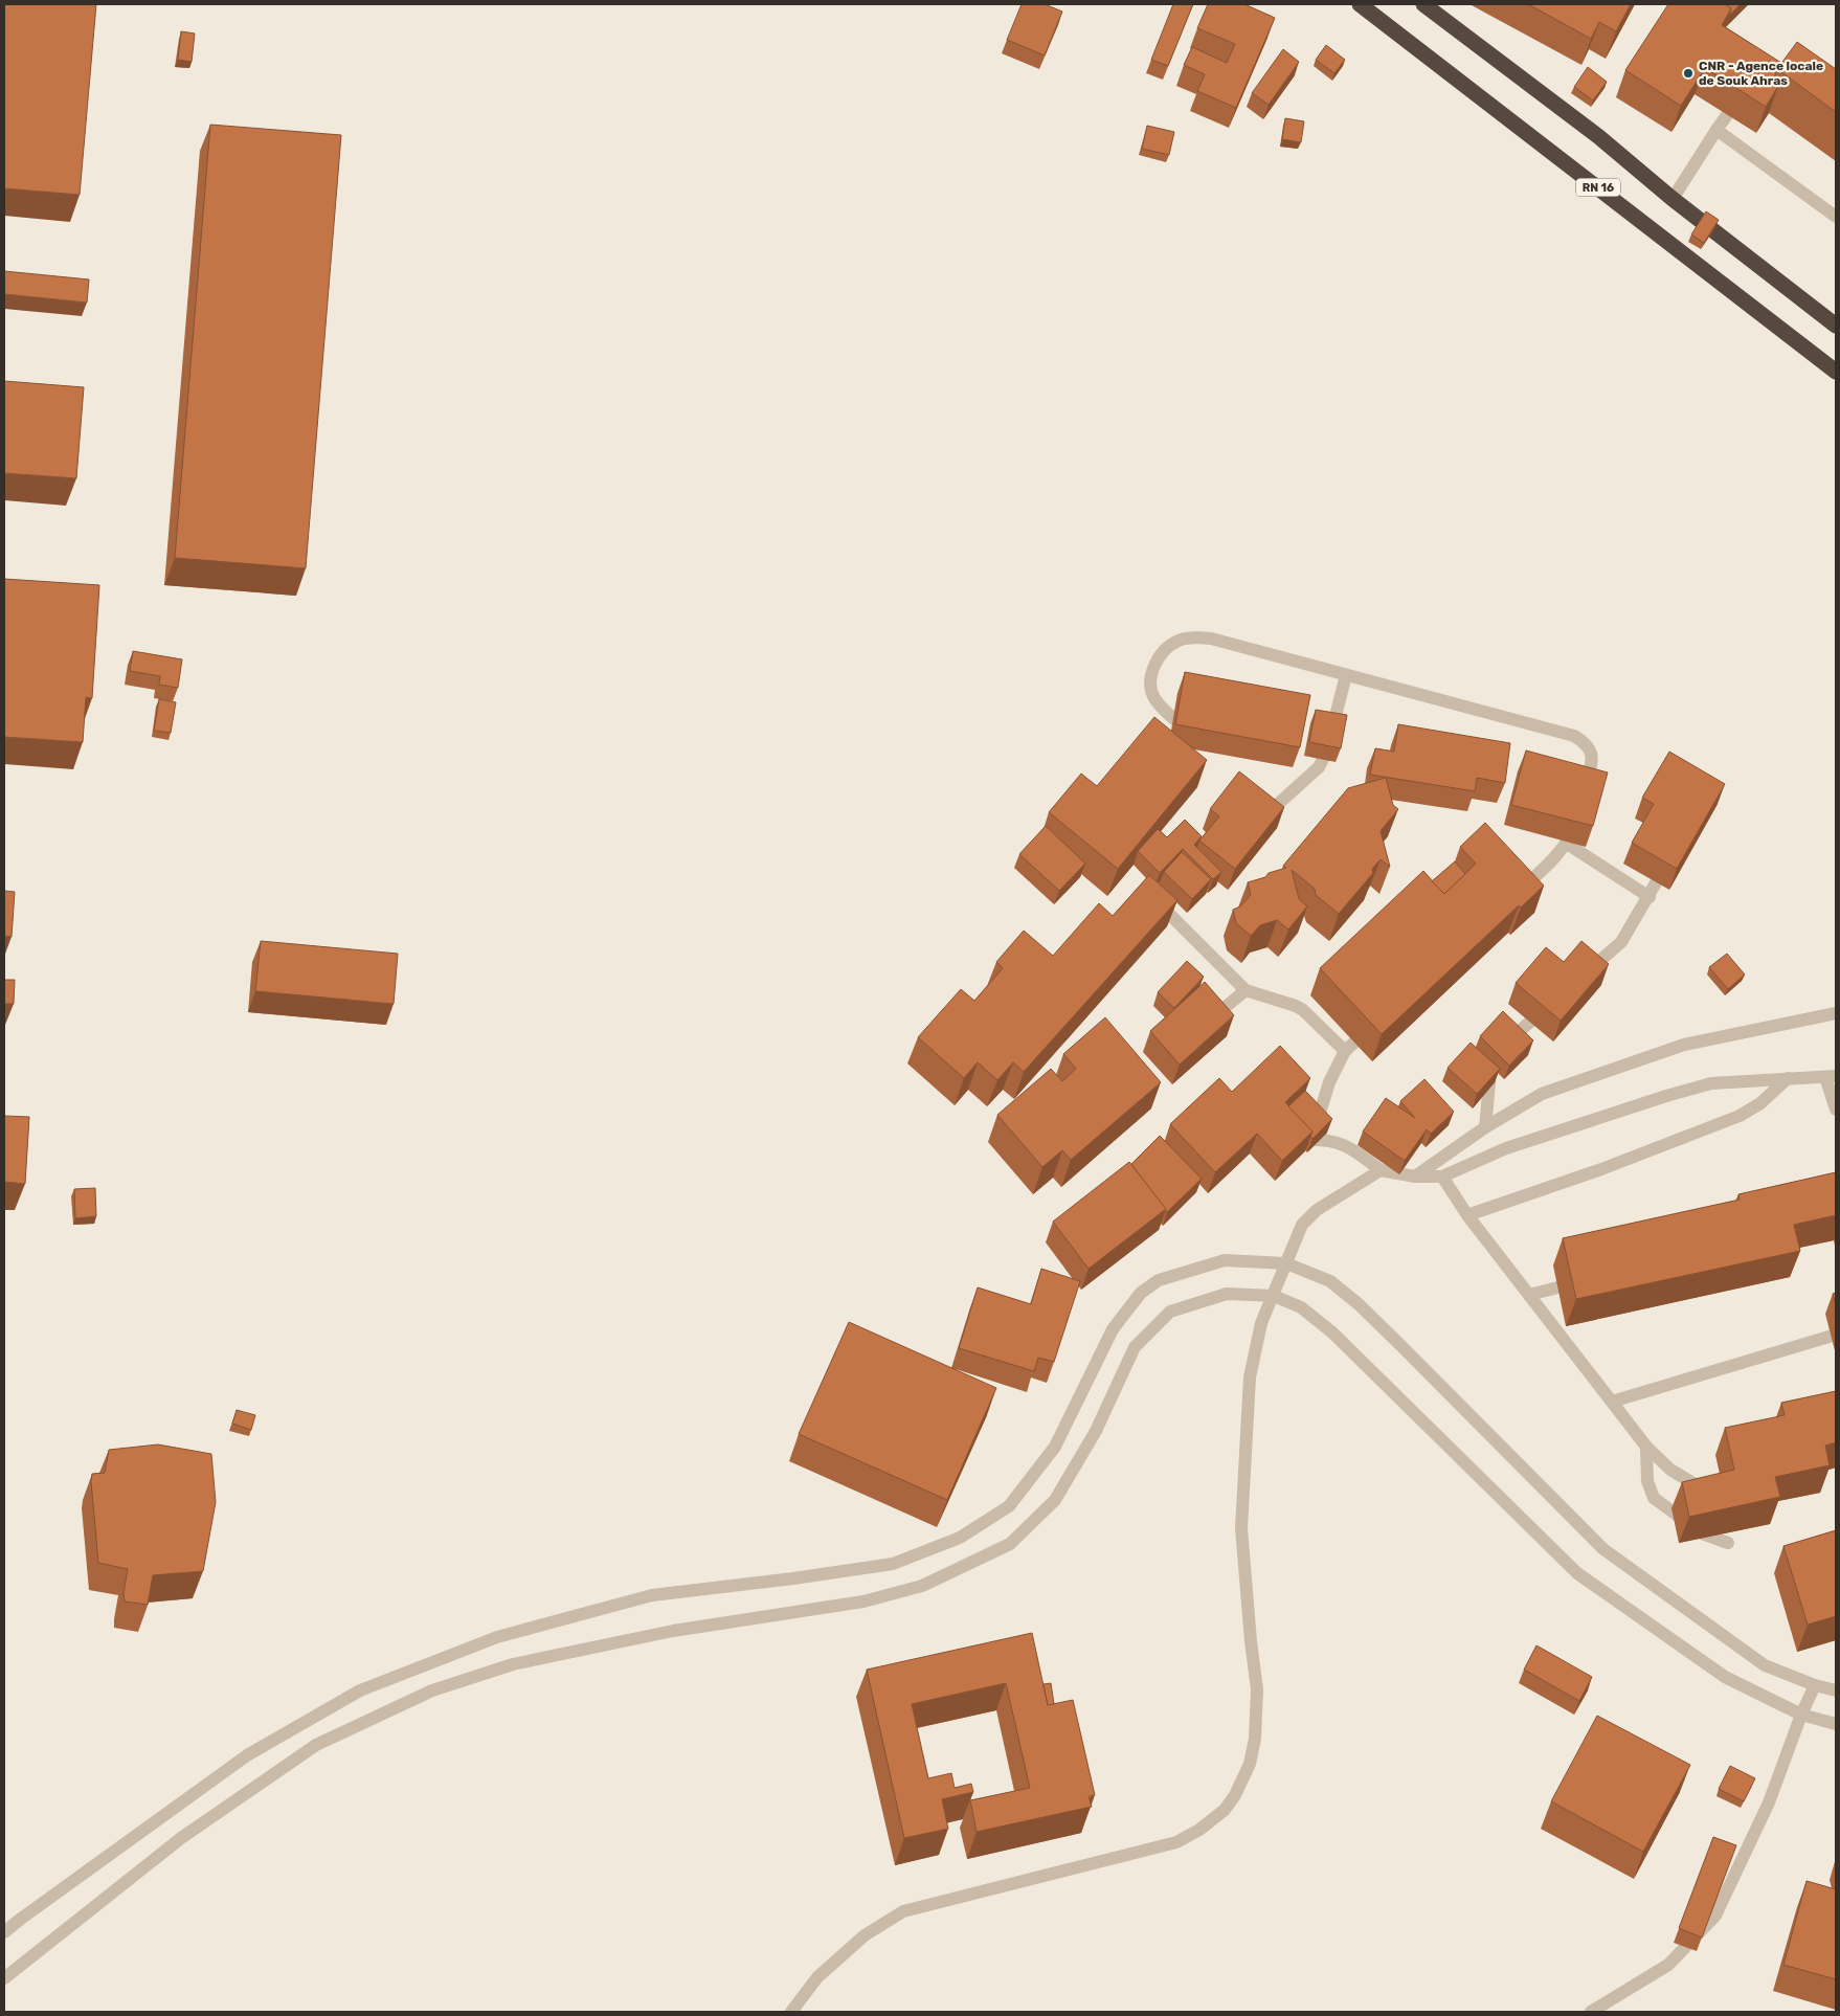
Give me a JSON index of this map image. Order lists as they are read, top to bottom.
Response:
{
  "streets": {
    "highway": ["RN 16"]
  },
  "places": ["CNR - Agence locale de Souk Ahras"]
}
